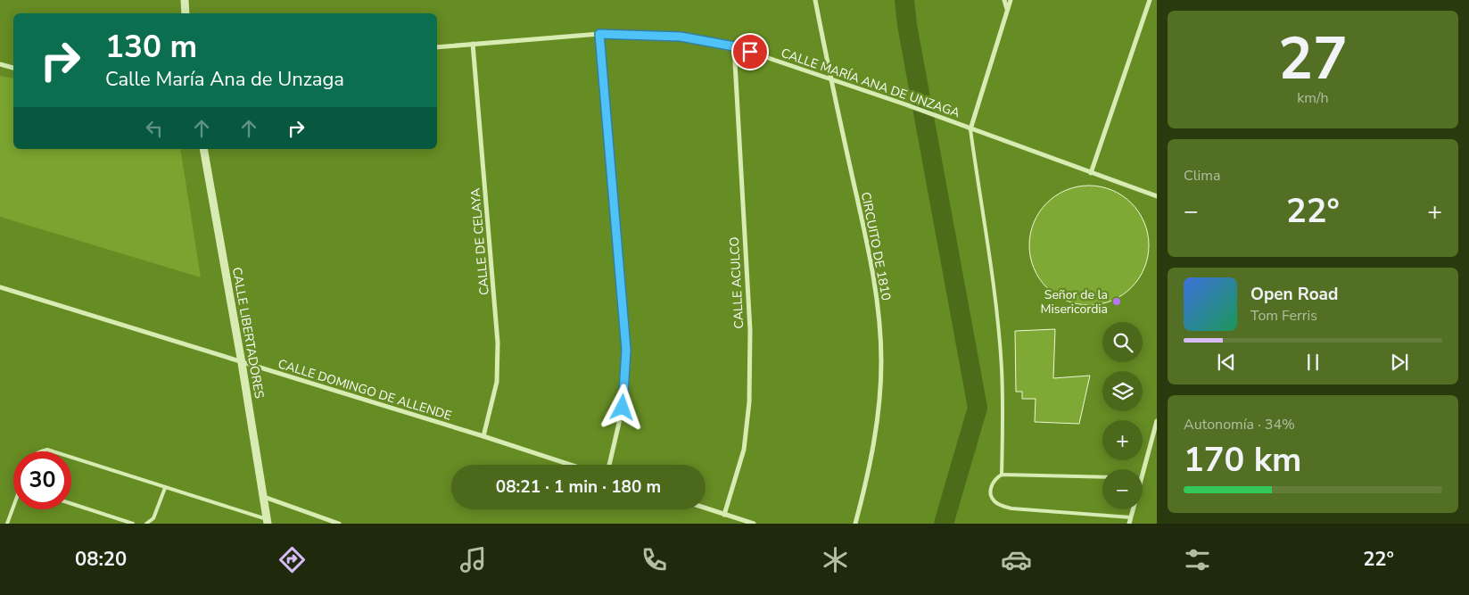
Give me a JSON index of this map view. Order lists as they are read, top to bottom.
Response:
{
  "streets": {
    "street": [
      "CALLE MARÍA ANA DE UNZAGA",
      "CALLE DE CELAYA",
      "CIRCUITO DE 1810",
      "CALLE ACULCO",
      "CALLE LIBERTADORES",
      "CALLE DOMINGO DE ALLENDE"
    ]
  },
  "crossings": [
    ["CALLE MARÍA ANA DE UNZAGA", "CALLE DE CELAYA"],
    ["CALLE MARÍA ANA DE UNZAGA", "CIRCUITO DE 1810"],
    ["CALLE MARÍA ANA DE UNZAGA", "CALLE ACULCO"],
    ["CALLE DE CELAYA", "CALLE DOMINGO DE ALLENDE"],
    ["CALLE LIBERTADORES", "CALLE DOMINGO DE ALLENDE"]
  ],
  "places": ["Señor de la Misericordia"],
  "page": {
    "tile": [
      ["27", "km/h"],
      "Clima",
      ["Autonomía · 34%", "170 km"]
    ],
    "turn": ["130 m", "Calle María Ana de Unzaga"],
    "heat": ["−", "22°", "+"],
    "song": ["Open Road", "Tom Ferris"],
    "map_buttons": ["+", "−"],
    "limit": "30",
    "trip": "08:21 · 1 min · 180 m",
    "tabs": ["08:20", "22°"]
  }
}
